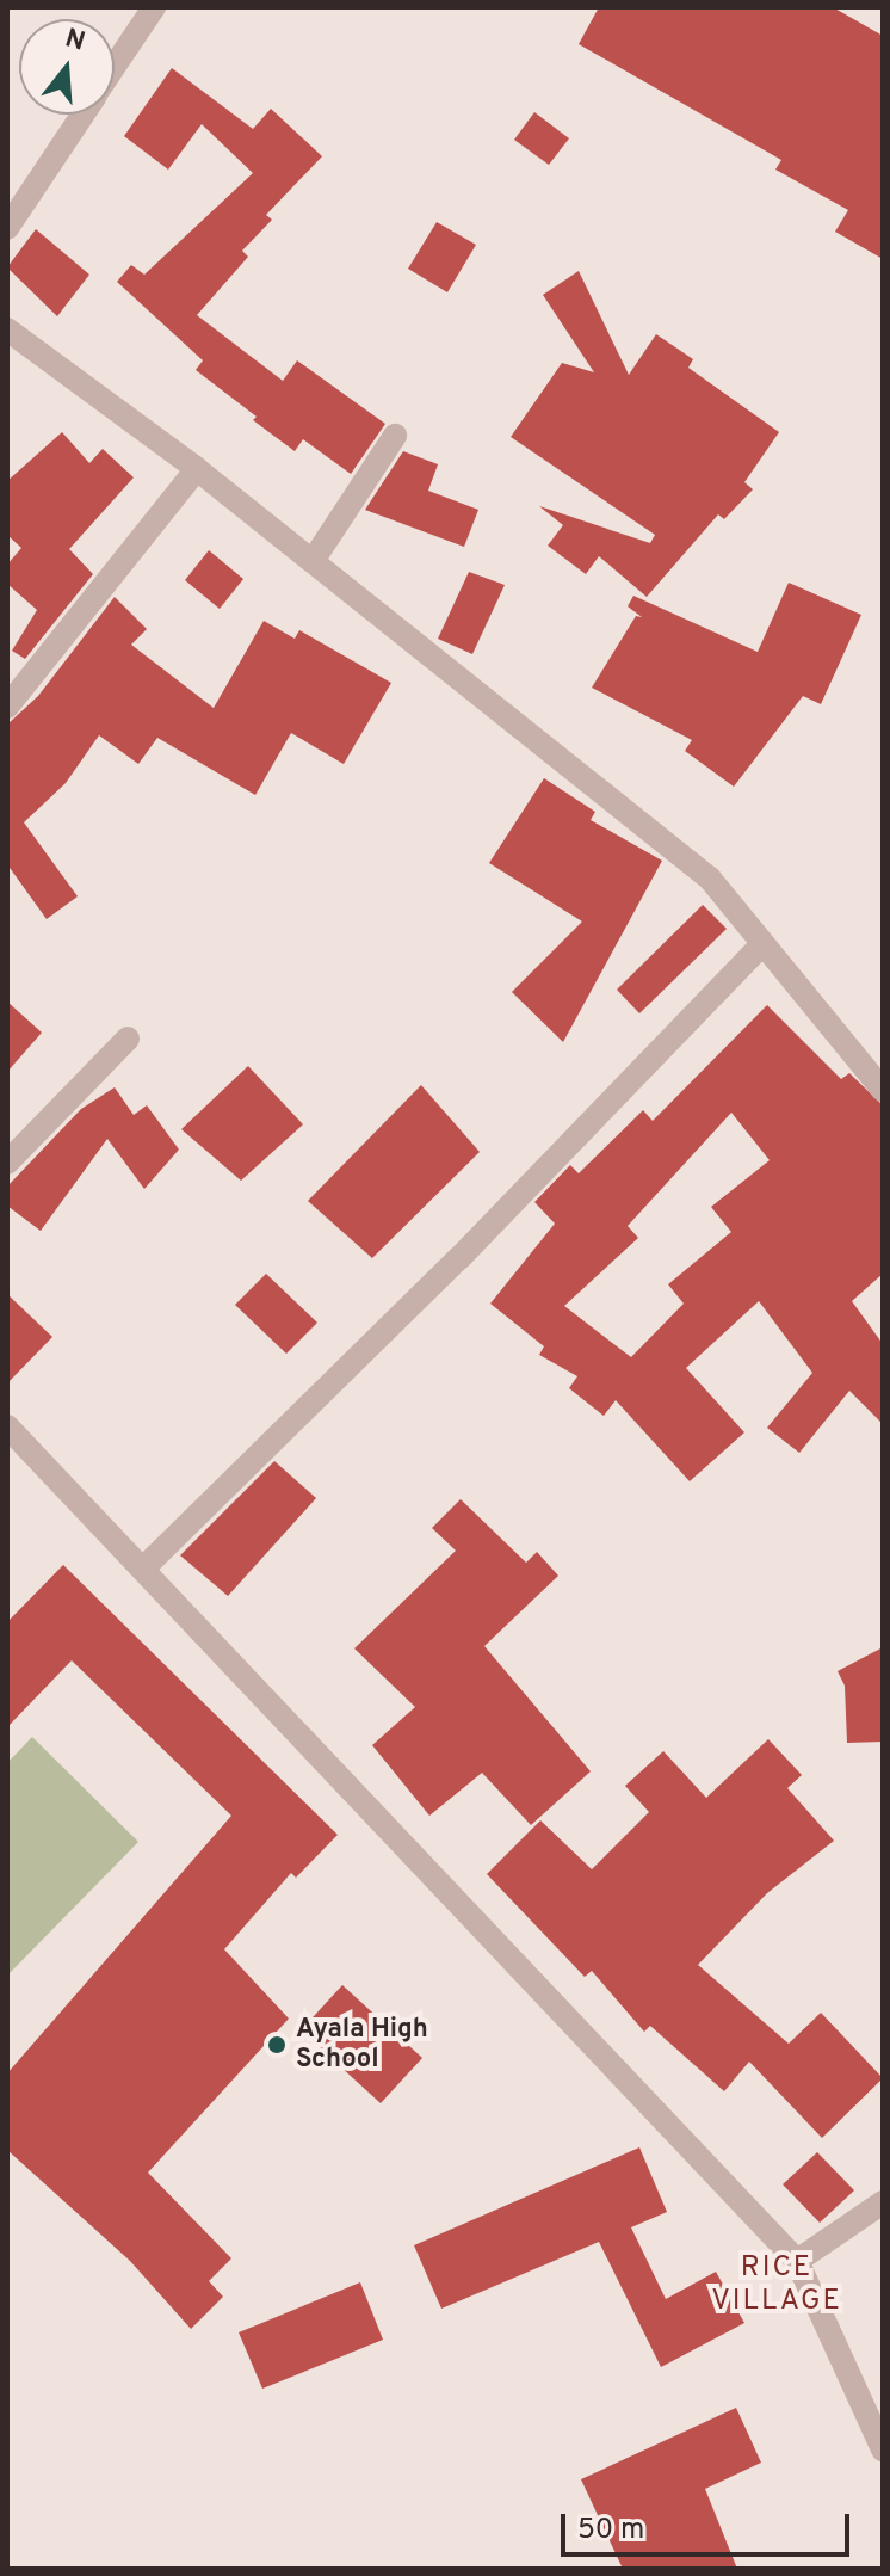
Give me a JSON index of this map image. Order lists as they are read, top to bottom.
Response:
{
  "districts": ["RICE VILLAGE"],
  "places": ["Ayala High School"],
  "scale_bar": "50 m",
  "north": "top"
}
